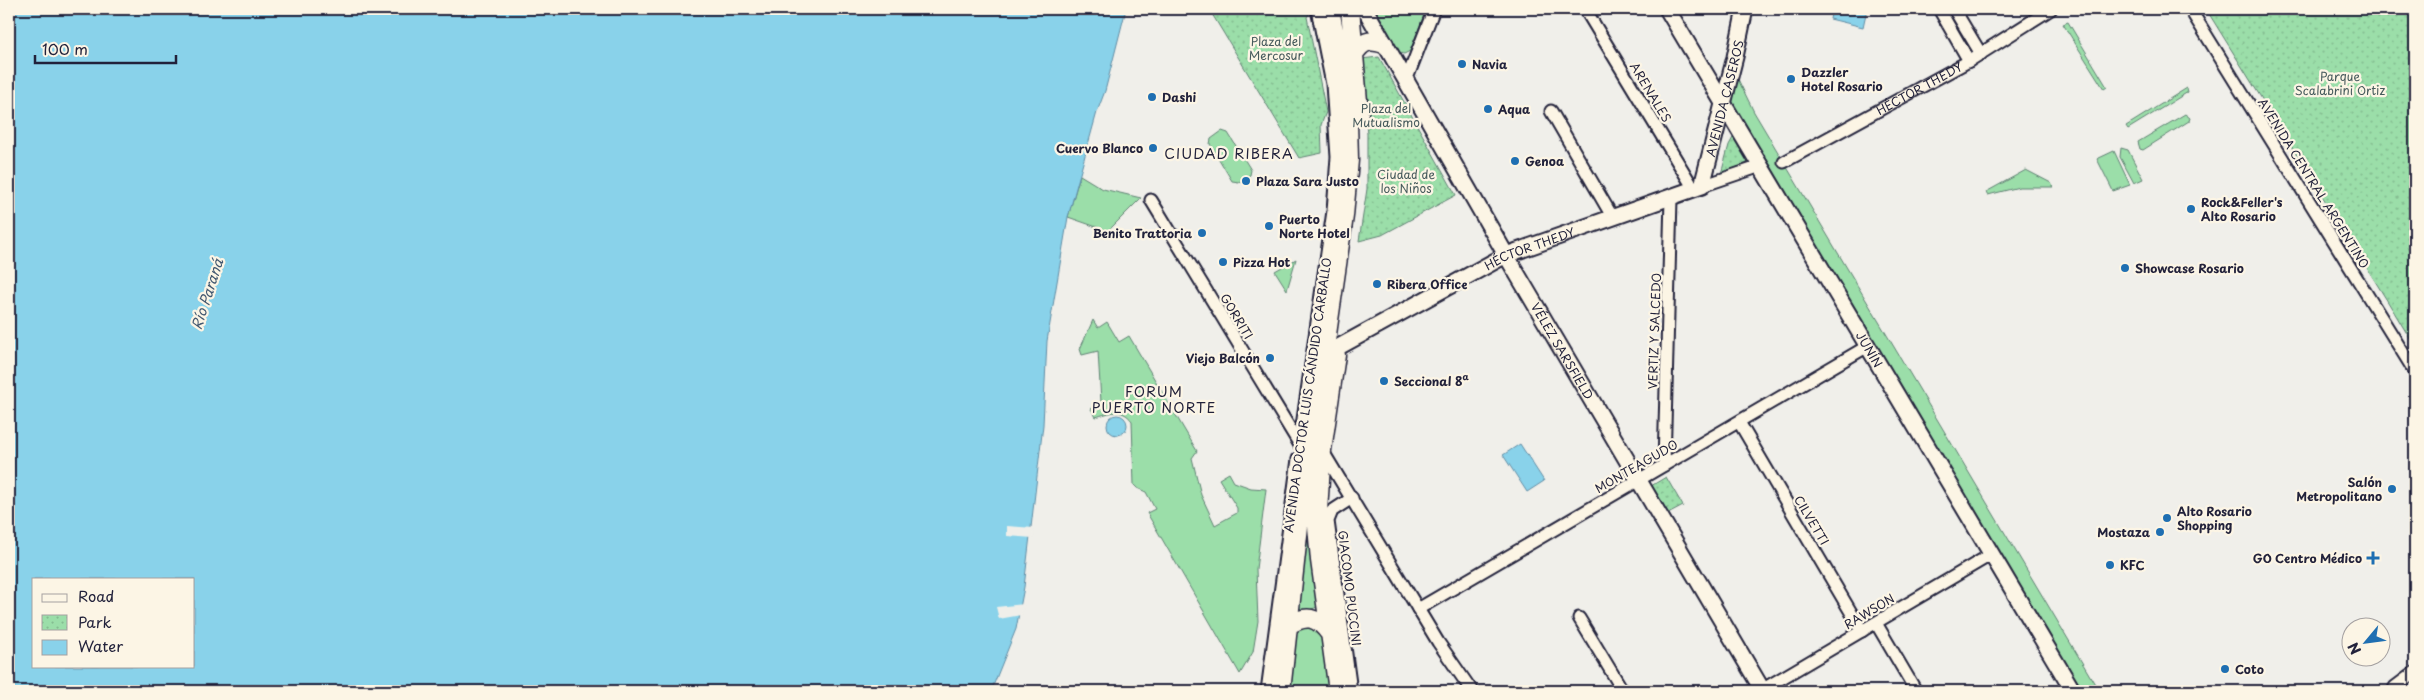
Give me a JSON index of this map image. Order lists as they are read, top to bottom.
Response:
{
  "streets": {
    "main road": [
      "HÉCTOR THEDY",
      "AVENIDA CASEROS",
      "JUNÍN",
      "VÉLEZ SARSFIELD",
      "AVENIDA DOCTOR LUIS CÁNDIDO CARBALLO"
    ],
    "street": [
      "ARENALES",
      "AVENIDA CENTRAL ARGENTINO",
      "GORRITI",
      "VERTIZ Y SALCEDO",
      "MONTEAGUDO",
      "CILVETTI",
      "GIACOMO PUCCINI",
      "RAWSON"
    ]
  },
  "crossings": [
    ["HÉCTOR THEDY", "ARENALES"],
    ["HÉCTOR THEDY", "AVENIDA CASEROS"],
    ["HÉCTOR THEDY", "VERTIZ Y SALCEDO"],
    ["HÉCTOR THEDY", "JUNÍN"],
    ["HÉCTOR THEDY", "VÉLEZ SARSFIELD"],
    ["HÉCTOR THEDY", "AVENIDA DOCTOR LUIS CÁNDIDO CARBALLO"],
    ["ARENALES", "AVENIDA CASEROS"],
    ["AVENIDA CASEROS", "JUNÍN"],
    ["GORRITI", "AVENIDA DOCTOR LUIS CÁNDIDO CARBALLO"],
    ["VERTIZ Y SALCEDO", "MONTEAGUDO"],
    ["JUNÍN", "MONTEAGUDO"],
    ["JUNÍN", "RAWSON"],
    ["VÉLEZ SARSFIELD", "MONTEAGUDO"],
    ["VÉLEZ SARSFIELD", "RAWSON"],
    ["MONTEAGUDO", "CILVETTI"],
    ["CILVETTI", "RAWSON"]
  ],
  "districts": ["CIUDAD RIBERA", "FORUM PUERTO NORTE"],
  "water": ["Río Paraná"],
  "parks": [
    "Plaza del Mercosur",
    "Parque Scalabrini Ortiz",
    "Plaza del Mutualismo",
    "Ciudad de los Niños"
  ],
  "places": {
    "other": [
      "Navia",
      "Dazzler Hotel Rosario",
      "Dashi",
      "Aqua",
      "Cuervo Blanco",
      "Genoa",
      "Plaza Sara Justo",
      "Rock&Feller's Alto Rosario",
      "Puerto Norte Hotel",
      "Benito Trattoria",
      "Pizza Hot",
      "Showcase Rosario",
      "Ribera Office",
      "Viejo Balcón",
      "Seccional 8ª",
      "Salón Metropolitano",
      "Alto Rosario Shopping",
      "Mostaza",
      "KFC",
      "Coto"
    ],
    "health": ["GO Centro Médico"]
  },
  "legend": ["Road", "Park", "Water"],
  "scale_bar": "100 m",
  "north": "bottom left"
}
